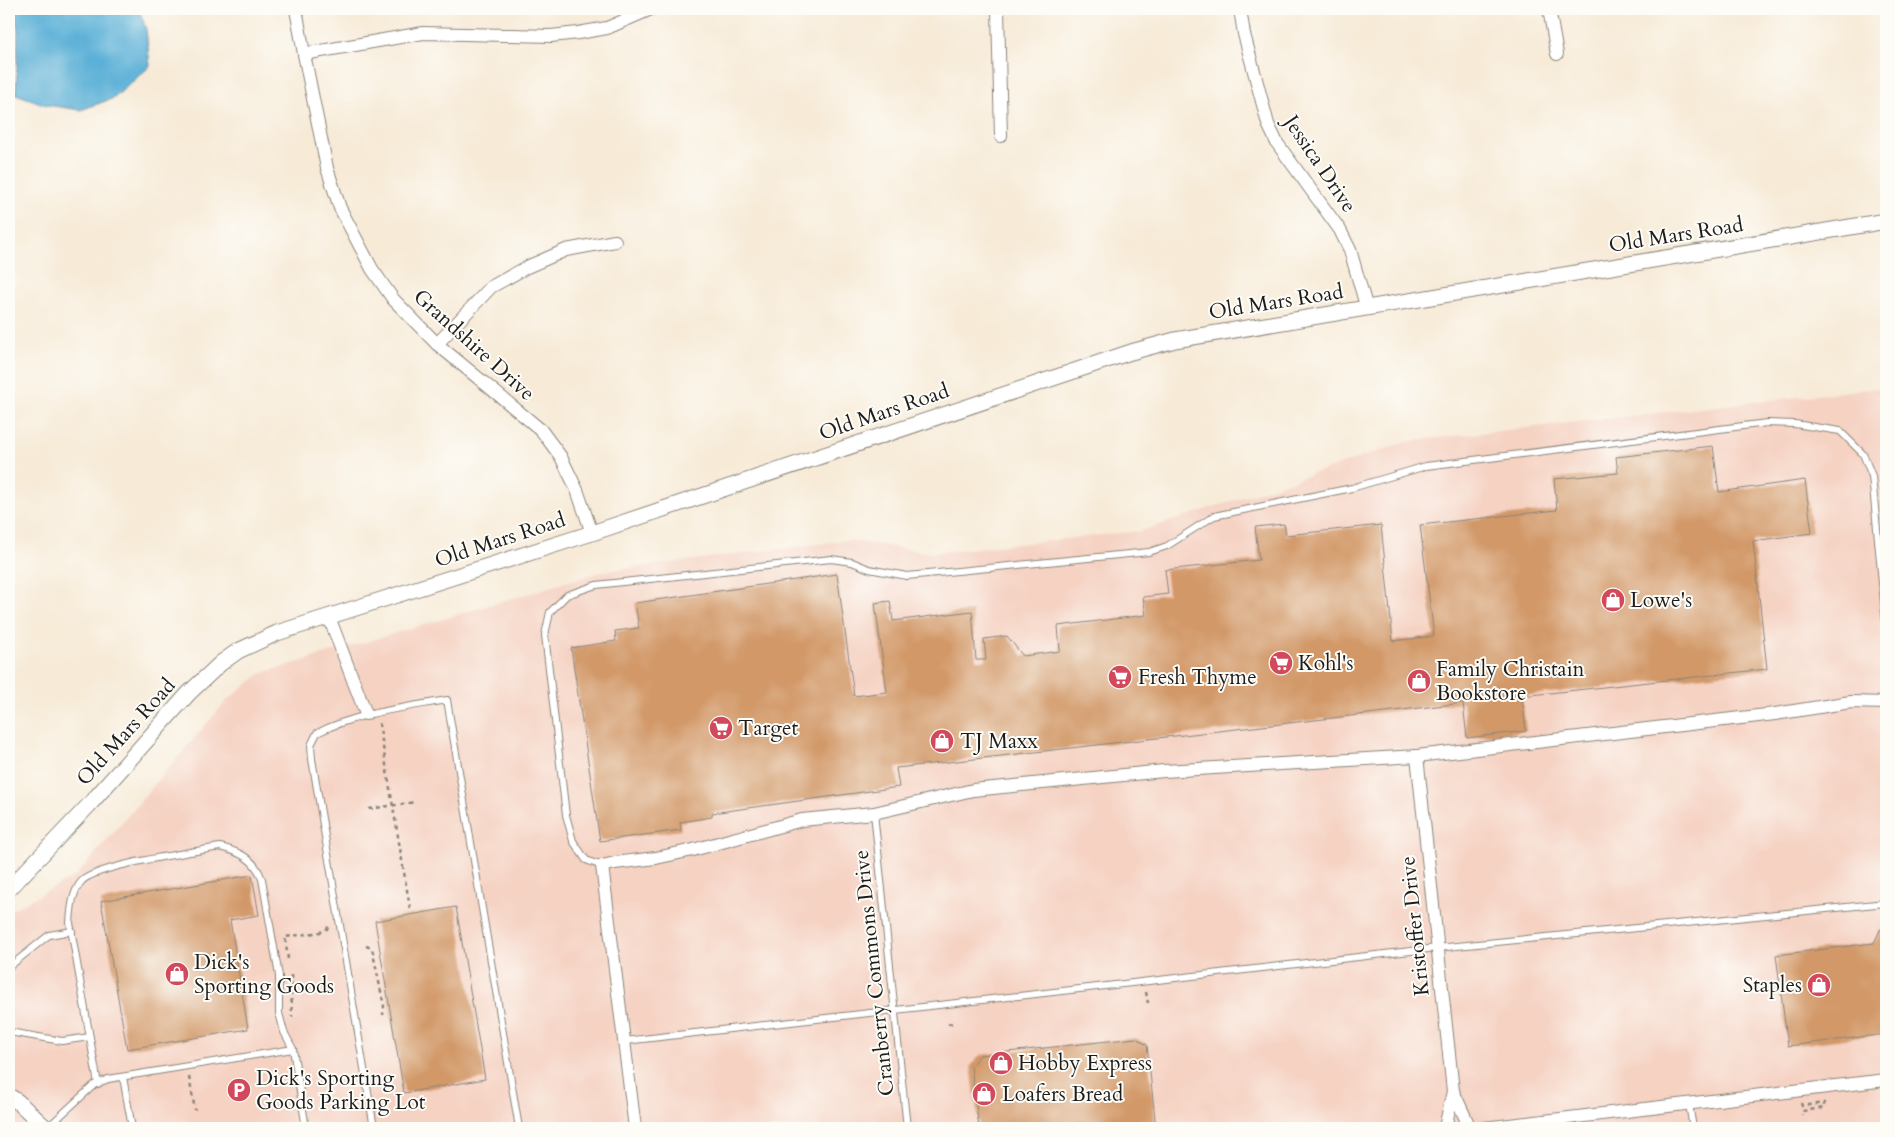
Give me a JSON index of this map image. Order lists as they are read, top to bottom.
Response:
{
  "streets": {
    "street": [
      "Jessica Drive",
      "Old Mars Road",
      "Grandshire Drive",
      "Kristoffer Drive"
    ],
    "lane": ["Cranberry Commons Drive"]
  },
  "crossings": [
    ["Jessica Drive", "Old Mars Road"],
    ["Old Mars Road", "Grandshire Drive"]
  ],
  "places": {
    "shop": [
      "Lowe's",
      "Family Christain Bookstore",
      "TJ Maxx",
      "Dick's Sporting Goods",
      "Staples",
      "Hobby Express",
      "Loafers Bread"
    ],
    "supermarket": ["Kohl's", "Fresh Thyme", "Target"],
    "parking": ["Dick's Sporting Goods Parking Lot"]
  }
}
